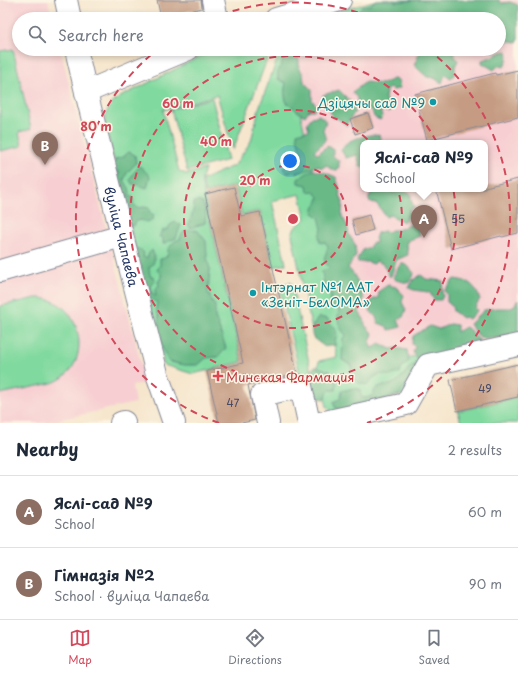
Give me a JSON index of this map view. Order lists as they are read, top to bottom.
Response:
{
  "streets": {
    "street": ["вуліца Чапаева"]
  },
  "places": {
    "other": ["Дзіцячы сад №9", "Інтэрнат №1 ААТ «Зеніт-БелОМА»"],
    "health": ["Минская Фармация"]
  },
  "house_numbers": ["55", "49", "47"],
  "page": {
    "search": "Search here",
    "pins": ["B", "A"],
    "popup": ["Яслі-сад №9", "School"],
    "heading": ["Nearby", "2 results"],
    "list": [
      {
        "mark": "A",
        "name": "Яслі-сад №9",
        "note": "School",
        "value": "60 m"
      },
      {
        "mark": "B",
        "name": "Гімназія №2",
        "note": "School · вуліца Чапаева",
        "value": "90 m"
      }
    ],
    "nav": ["Map", "Directions", "Saved"]
  },
  "rings": [
    "60 m",
    "80 m",
    "40 m",
    "20 m"
  ]
}
